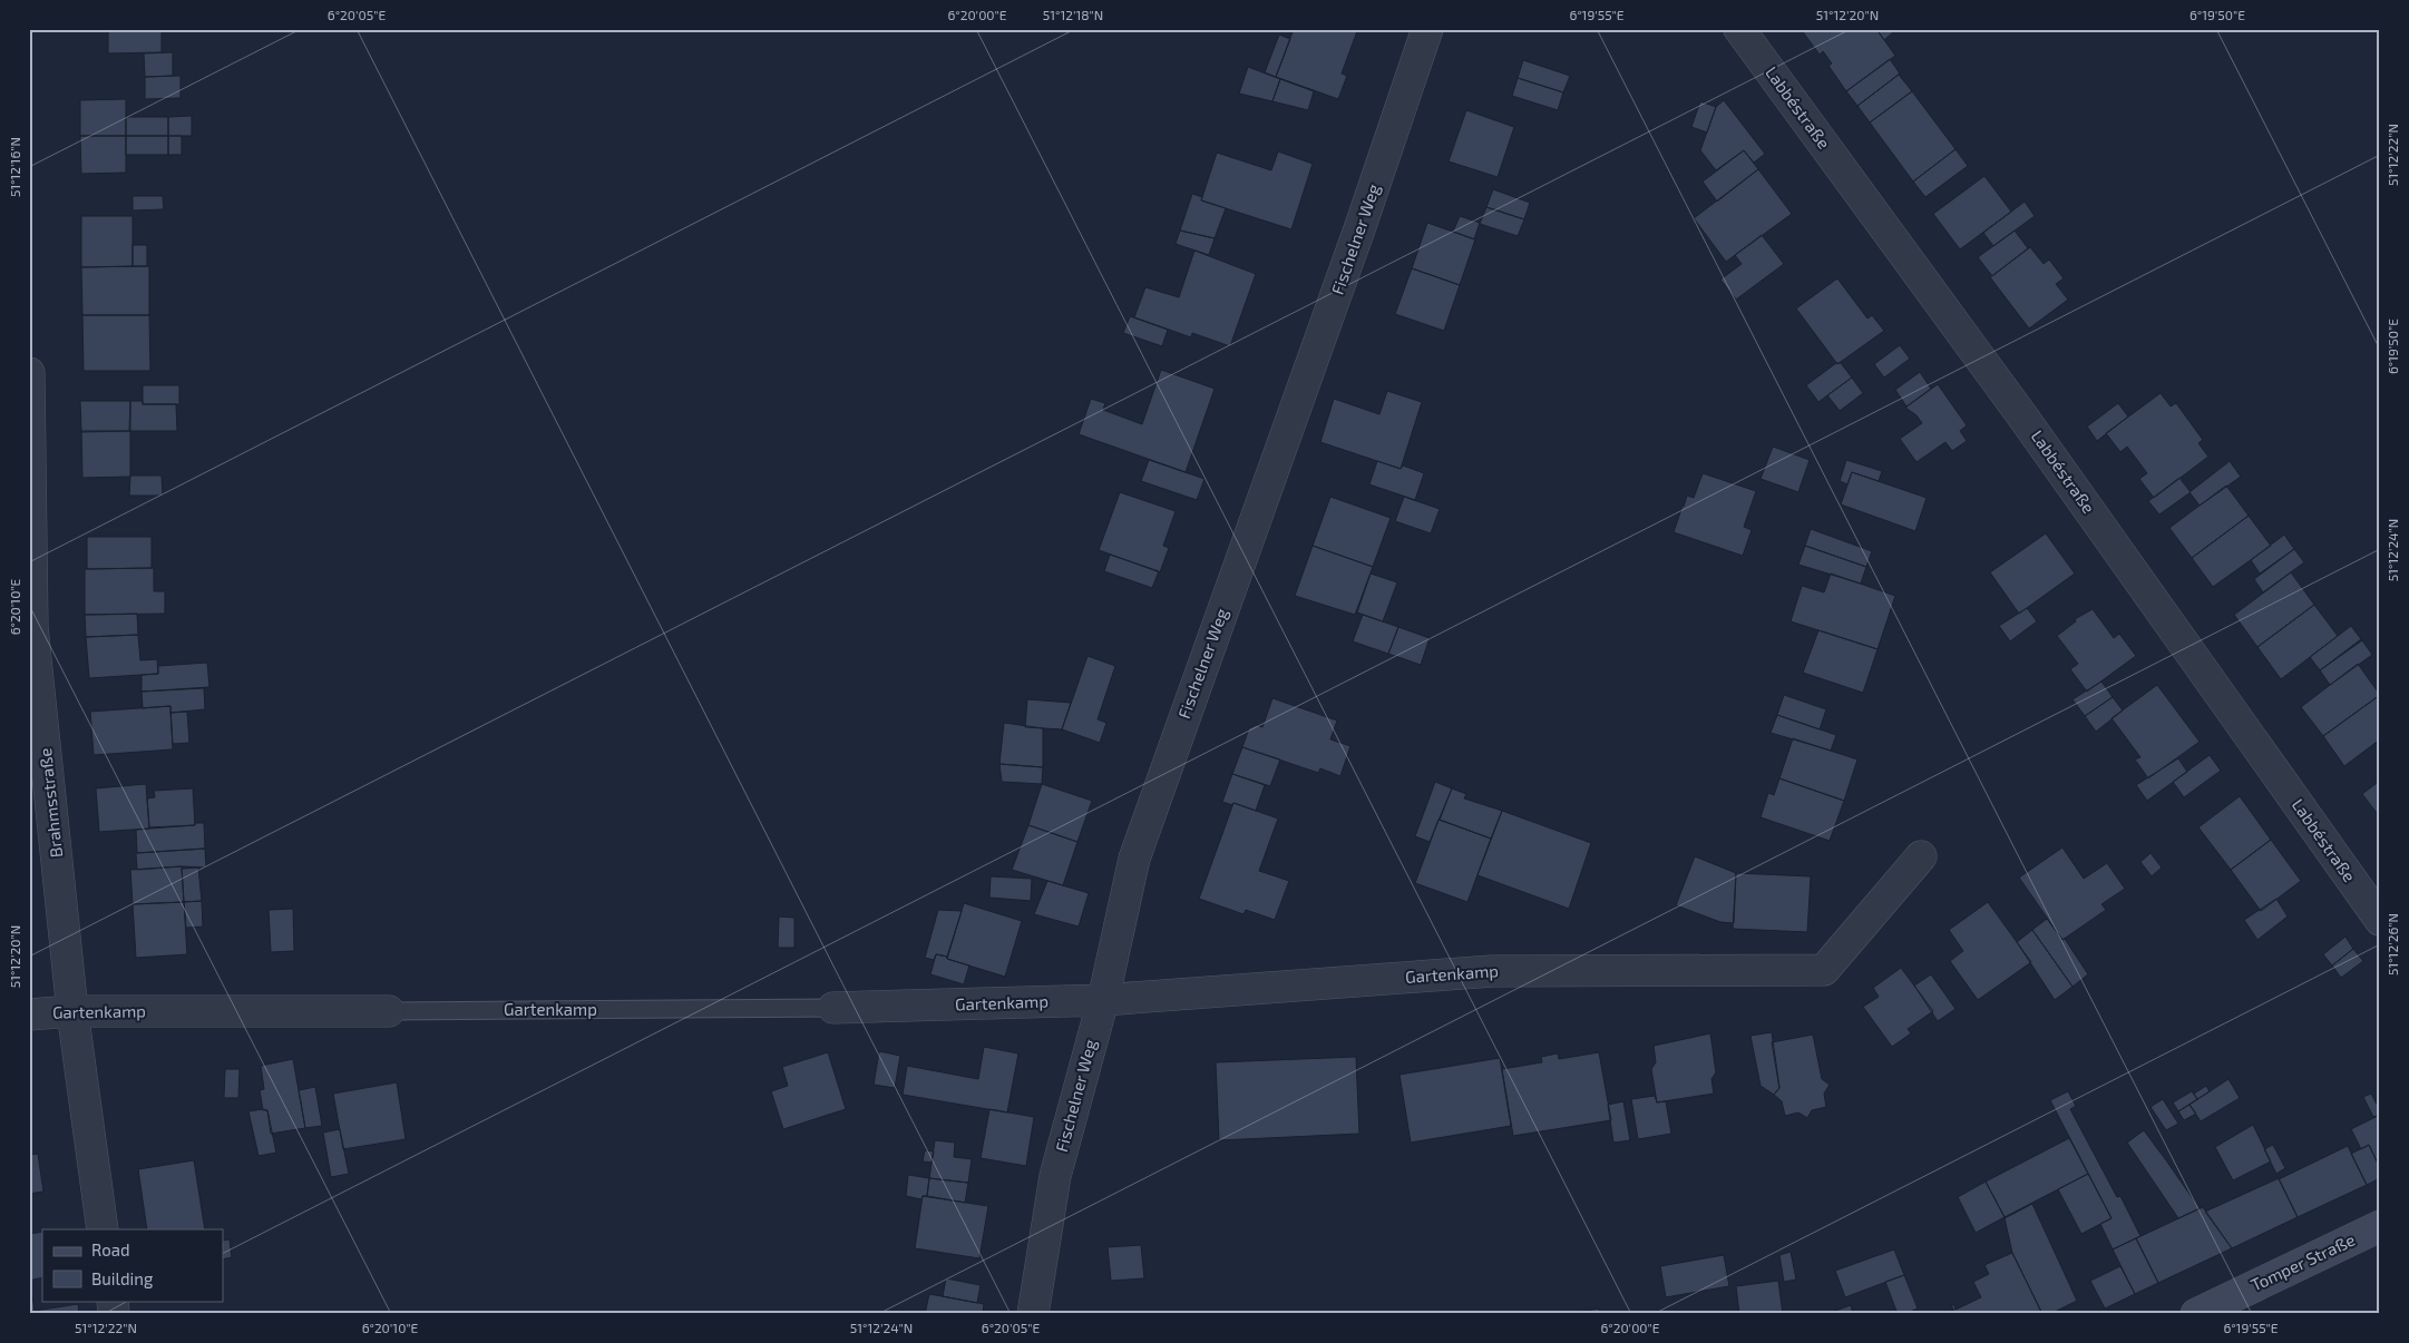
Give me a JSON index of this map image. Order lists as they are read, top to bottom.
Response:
{
  "streets": {
    "main road": ["Tomper Straße"],
    "street": [
      "Labbéstraße",
      "Fischelner Weg",
      "Brahmsstraße",
      "Gartenkamp"
    ]
  },
  "crossings": [
    ["Fischelner Weg", "Gartenkamp"],
    ["Brahmsstraße", "Gartenkamp"]
  ],
  "legend": ["Road", "Building"],
  "coordinates": [
    "6°20'05\"E",
    "6°20'00\"E",
    "51°12'18\"N",
    "6°19'55\"E",
    "51°12'20\"N",
    "6°19'50\"E",
    "51°12'22\"N",
    "51°12'16\"N",
    "51°12'24\"N",
    "6°20'10\"E",
    "51°12'26\"N"
  ]
}
